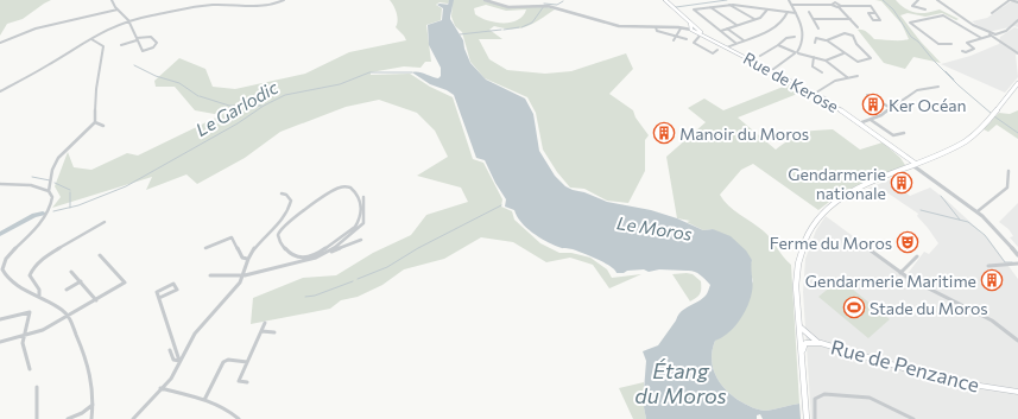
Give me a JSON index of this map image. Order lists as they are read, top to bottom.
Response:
{
  "streets": {
    "main road": ["Rue de Kerose", "Rue de Penzance"]
  },
  "water": ["Le Garlodic", "Le Moros", "Étang du Moros"],
  "places": {
    "building": [
      "Ker Océan",
      "Manoir du Moros",
      "Gendarmerie nationale",
      "Gendarmerie Maritime"
    ],
    "theatre": ["Ferme du Moros"],
    "sports": ["Stade du Moros"]
  }
}
